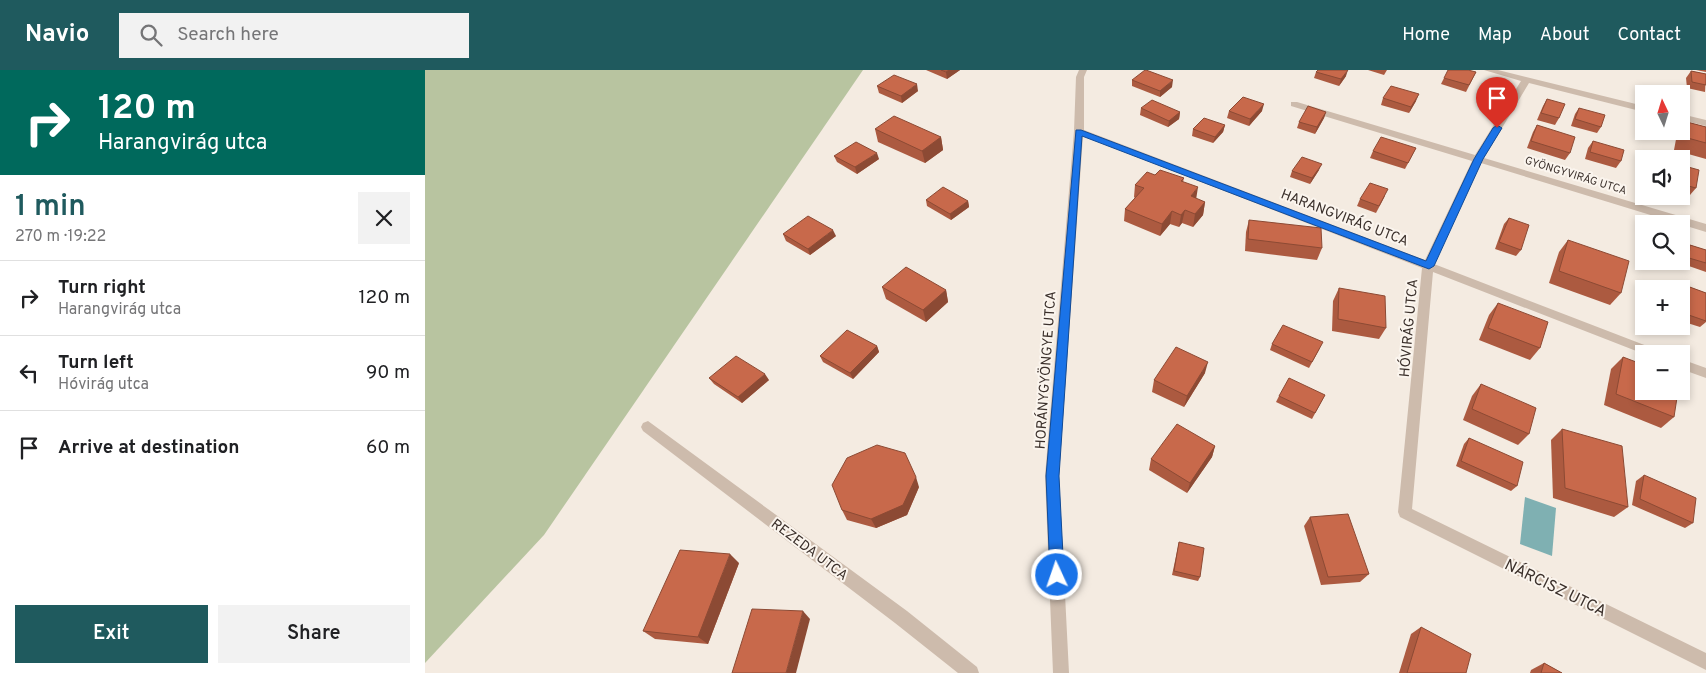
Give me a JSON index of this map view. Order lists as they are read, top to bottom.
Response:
{
  "streets": {
    "street": [
      "GYÖNGYVIRÁG UTCA",
      "HARANGVIRÁG UTCA",
      "HÓVIRÁG UTCA",
      "HORÁNYGYÖNGYE UTCA",
      "REZEDA UTCA",
      "NÁRCISZ UTCA"
    ]
  },
  "crossings": [
    ["GYÖNGYVIRÁG UTCA", "HÓVIRÁG UTCA"],
    ["HARANGVIRÁG UTCA", "HÓVIRÁG UTCA"],
    ["HARANGVIRÁG UTCA", "HORÁNYGYÖNGYE UTCA"],
    ["HÓVIRÁG UTCA", "NÁRCISZ UTCA"]
  ],
  "north": "top",
  "page": {
    "header": "Navio",
    "search": "Search here",
    "nav": [
      "Home",
      "Map",
      "About",
      "Contact"
    ],
    "turn": ["120 m", "Harangvirág utca"],
    "map_buttons": ["+", "−"],
    "heading": ["1 min", "270 m · 19:22"],
    "list": [
      {
        "name": "Turn right",
        "note": "Harangvirág utca",
        "value": "120 m"
      },
      {
        "name": "Turn left",
        "note": "Hóvirág utca",
        "value": "90 m"
      },
      {
        "name": "Arrive at destination",
        "value": "60 m"
      }
    ],
    "buttons": ["Exit", "Share"]
  }
}
